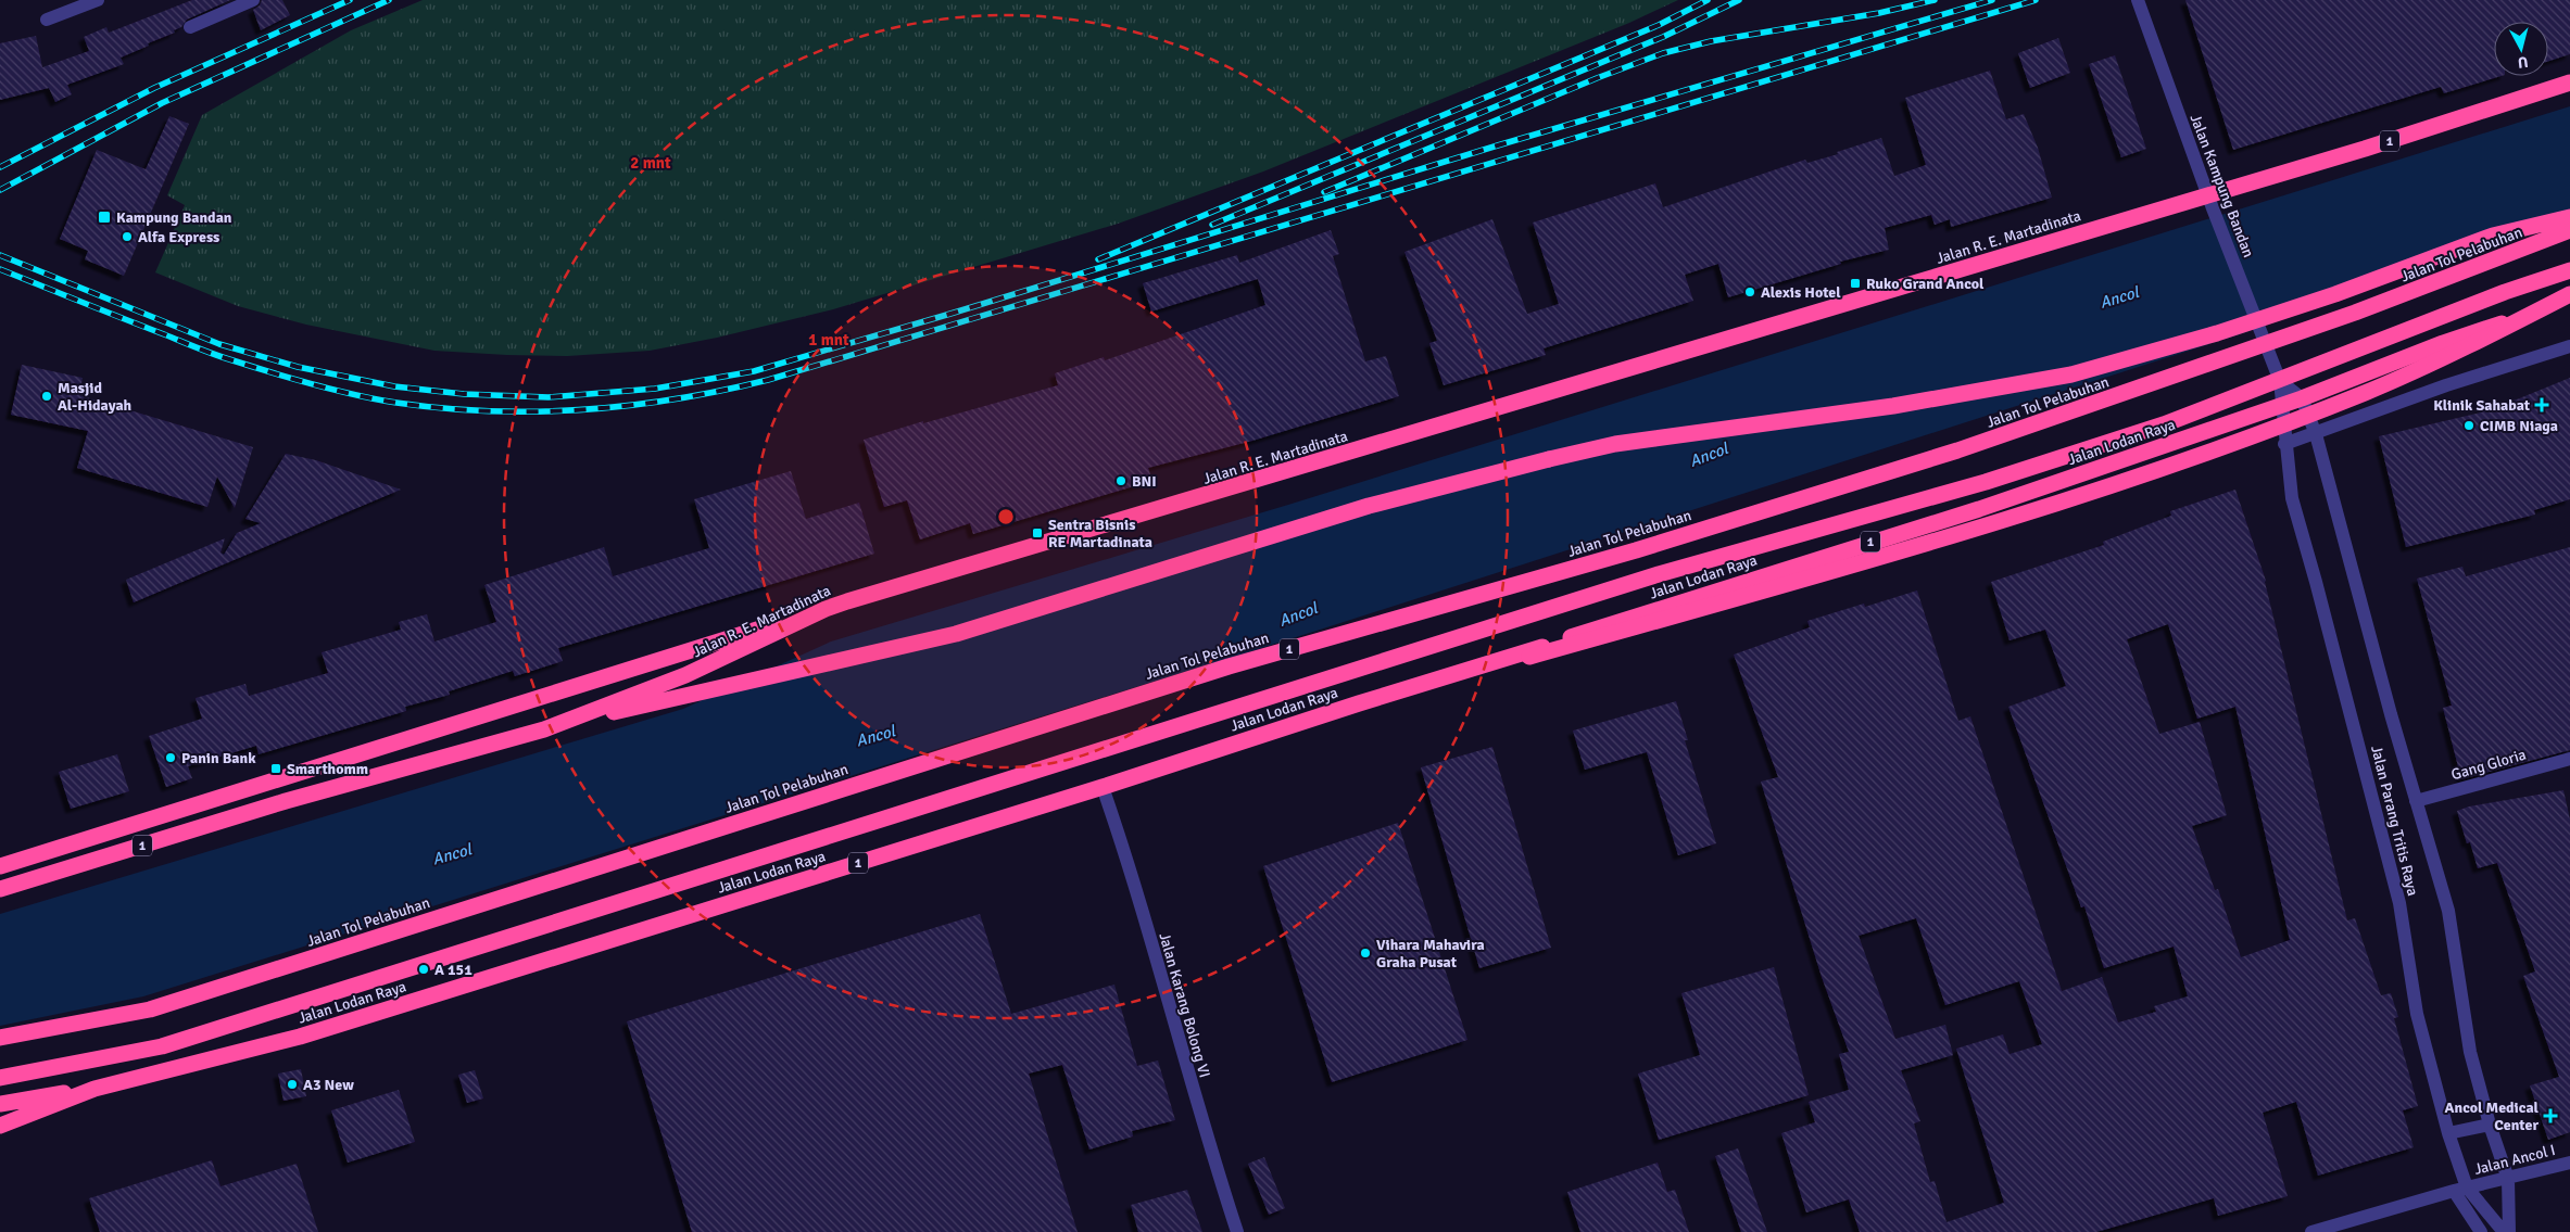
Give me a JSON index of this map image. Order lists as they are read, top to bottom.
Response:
{
  "streets": {
    "highway": [
      "1",
      "Jalan R. E. Martadinata",
      "Jalan Tol Pelabuhan",
      "Jalan Lodan Raya"
    ],
    "street": [
      "Jalan Kampung Bandan",
      "Gang Gloria",
      "Jalan Parang Tritis Raya",
      "Jalan Karang Bolong VI",
      "Jalan Ancol I"
    ]
  },
  "crossings": [
    ["Jalan Kampung Bandan", "Jalan R. E. Martadinata"],
    ["Jalan Kampung Bandan", "Jalan Lodan Raya"],
    ["Jalan Kampung Bandan", "Jalan Parang Tritis Raya"],
    ["Jalan Lodan Raya", "Jalan Parang Tritis Raya"],
    ["Jalan Lodan Raya", "Jalan Karang Bolong VI"],
    ["Gang Gloria", "Jalan Parang Tritis Raya"],
    ["Jalan Parang Tritis Raya", "Jalan Ancol I"]
  ],
  "water": ["Ancol"],
  "places": {
    "transit": [
      "Kampung Bandan",
      "Ruko Grand Ancol",
      "Sentra Bisnis RE Martadinata",
      "Smarthomm"
    ],
    "other": [
      "Alfa Express",
      "Alexis Hotel",
      "Masjid Al-Hidayah",
      "CIMB Niaga",
      "BNI",
      "Panin Bank",
      "Vihara Mahavira Graha Pusat",
      "A 151",
      "A3 New"
    ],
    "health": ["Klinik Sahabat", "Ancol Medical Center"]
  },
  "north": "bottom",
  "rings": ["2 mnt", "1 mnt"]
}
